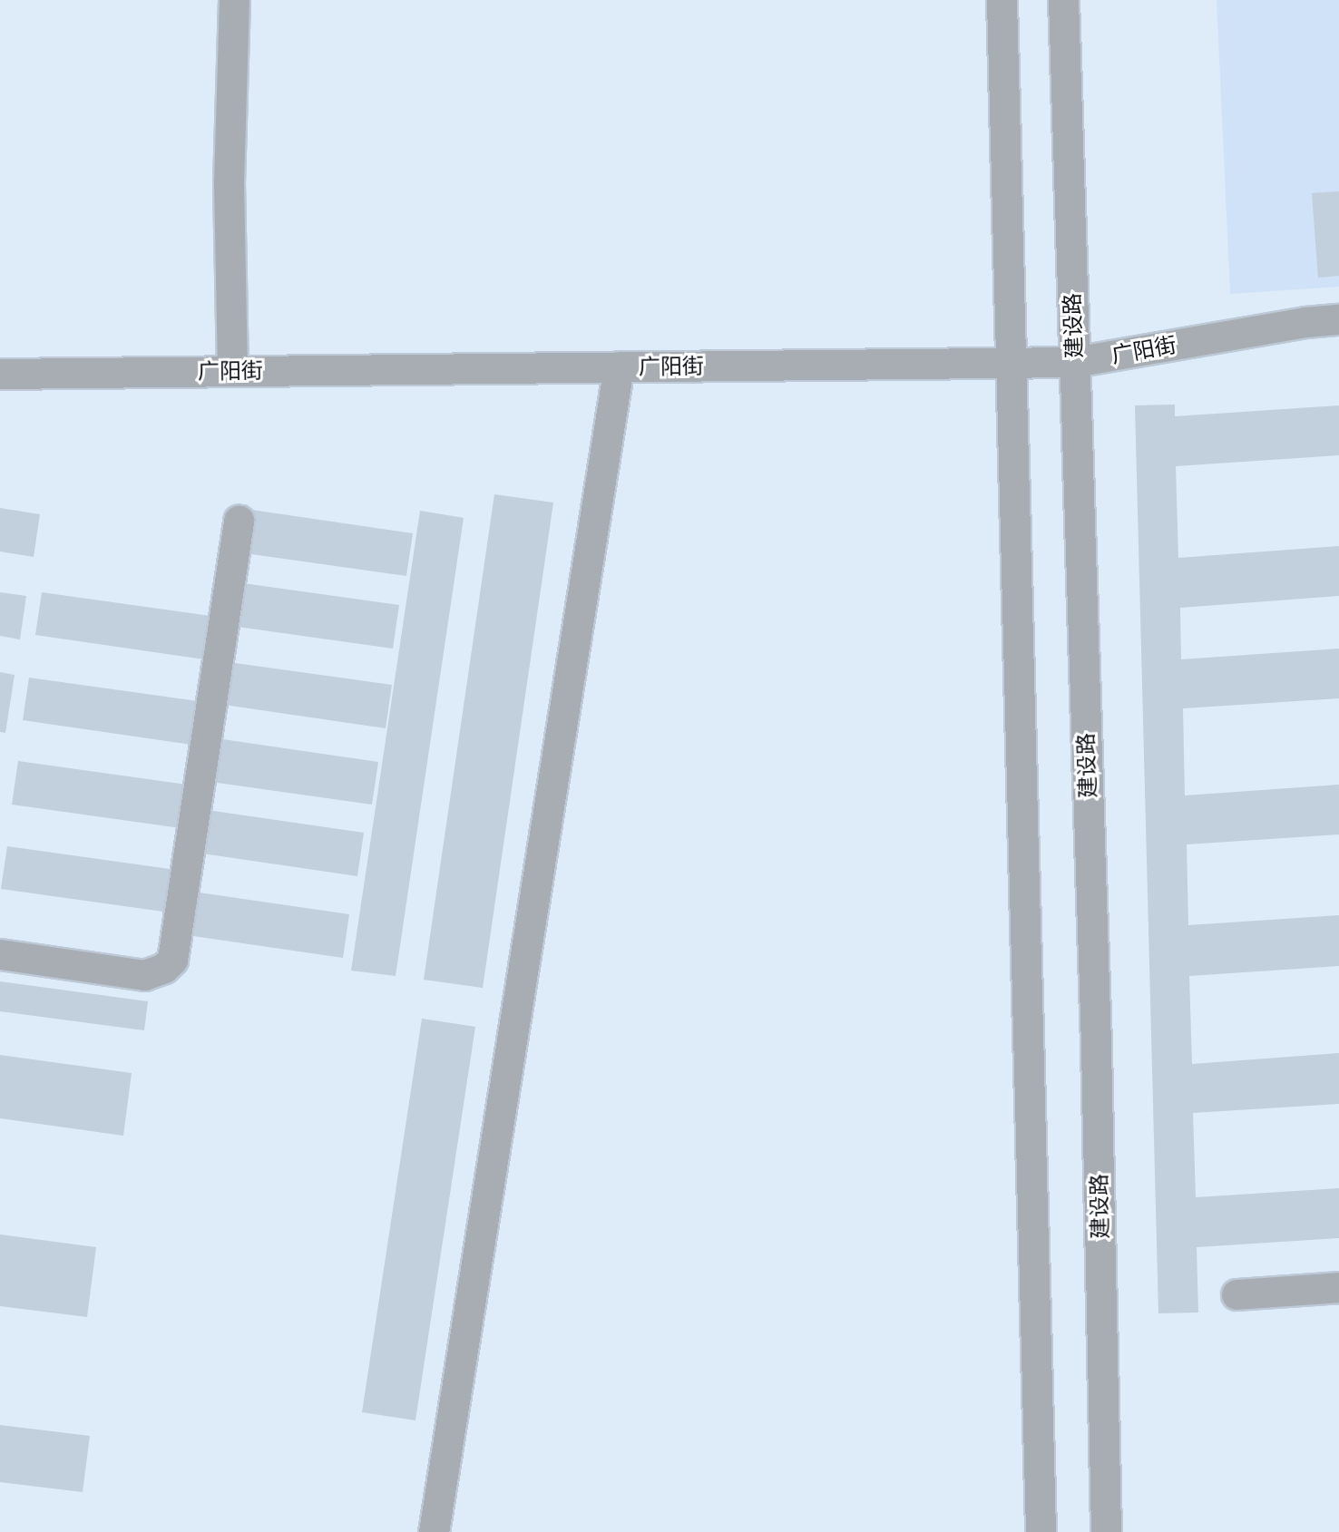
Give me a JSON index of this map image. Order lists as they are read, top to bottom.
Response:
{
  "streets": {
    "street": ["建设路", "广阳街"]
  },
  "crossings": [
    ["建设路", "广阳街"]
  ]
}
